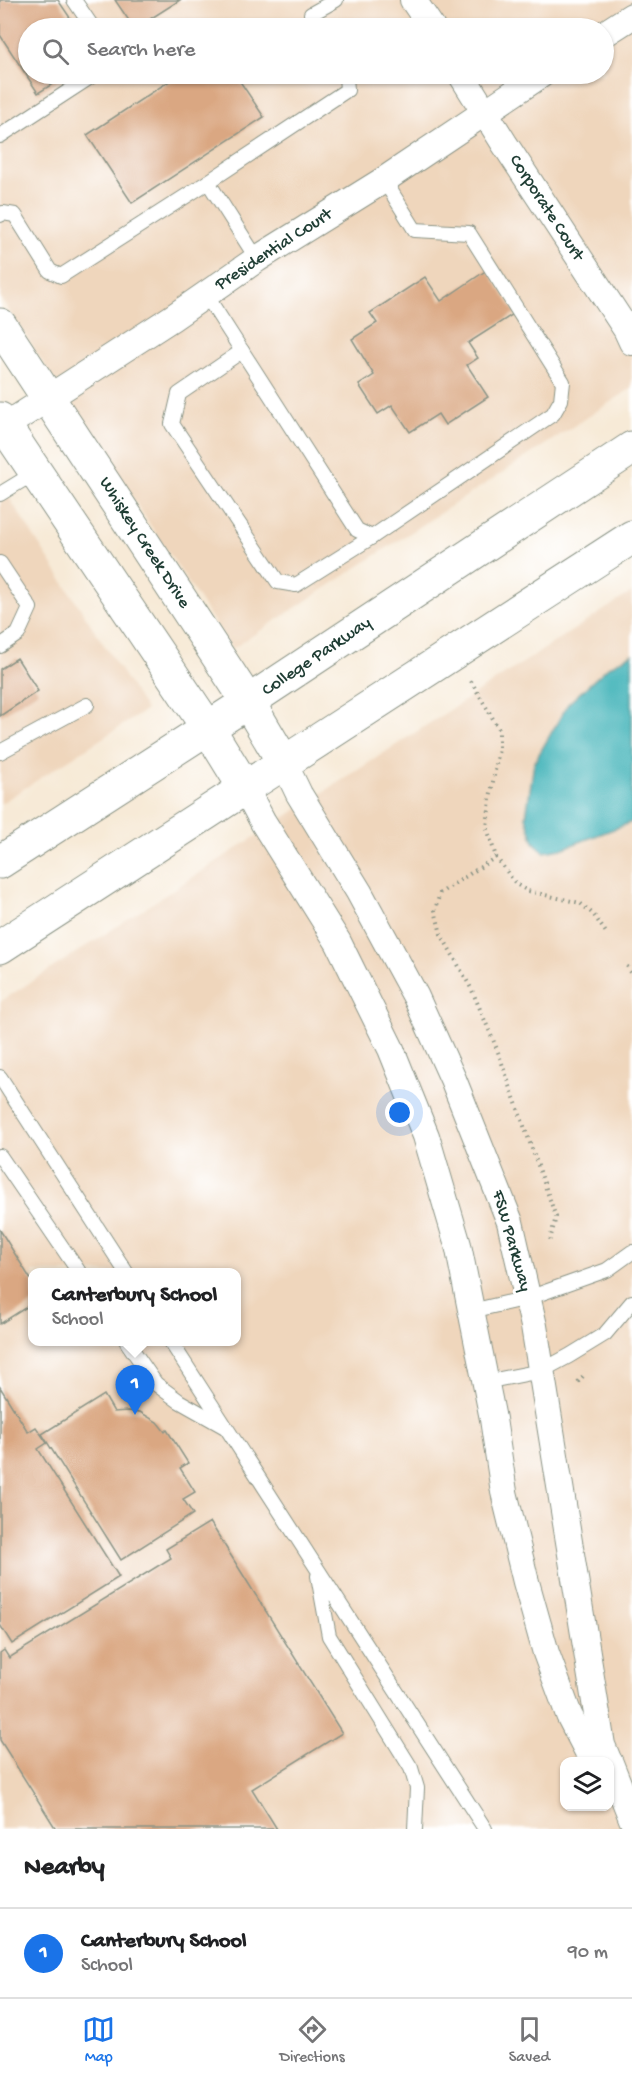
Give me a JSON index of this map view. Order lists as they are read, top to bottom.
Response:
{
  "streets": {
    "main road": ["Whiskey Creek Drive", "College Parkway"],
    "street": ["Corporate Court", "Presidential Court", "FSW Parkway"]
  },
  "crossings": [
    ["Corporate Court", "Presidential Court"],
    ["Presidential Court", "Whiskey Creek Drive"],
    ["Whiskey Creek Drive", "College Parkway"],
    ["Whiskey Creek Drive", "FSW Parkway"]
  ],
  "page": {
    "search": "Search here",
    "popup": ["Canterbury School", "School"],
    "pins": "1",
    "heading": "Nearby",
    "list": [
      {
        "mark": "1",
        "name": "Canterbury School",
        "note": "School",
        "value": "90 m"
      }
    ],
    "nav": ["Map", "Directions", "Saved"]
  }
}
